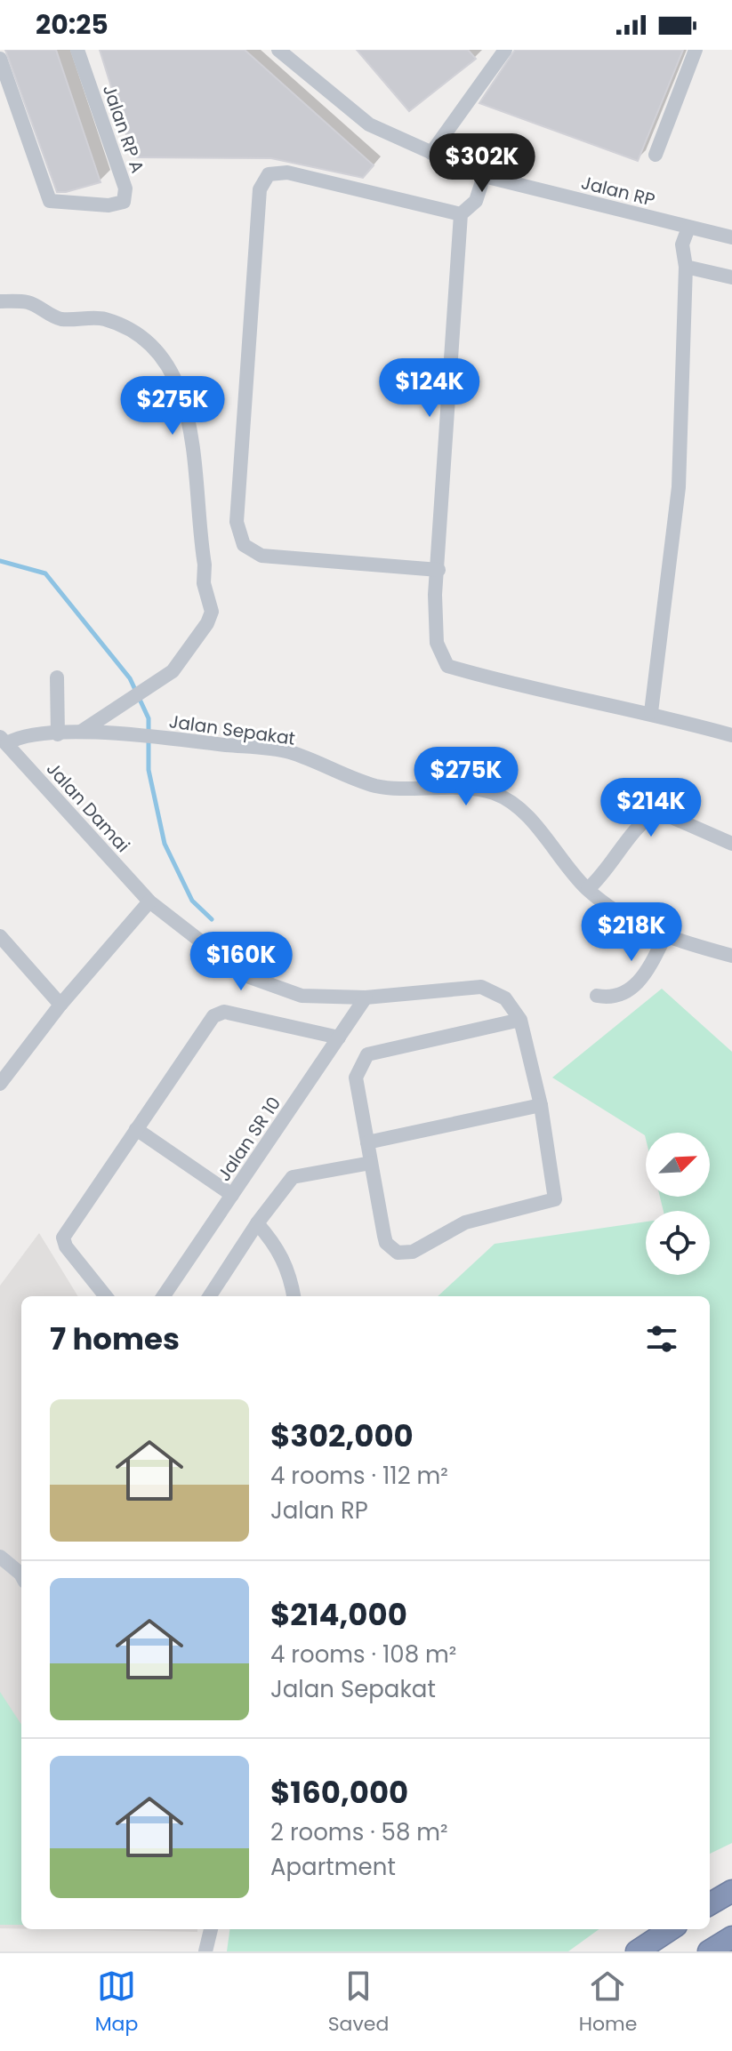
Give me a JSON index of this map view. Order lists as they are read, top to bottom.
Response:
{
  "streets": {
    "street": [
      "Jalan RP A",
      "Jalan RP",
      "Jalan Sepakat",
      "Jalan Damai",
      "Jalan SR 10"
    ]
  },
  "crossings": [
    ["Jalan Sepakat", "Jalan Damai"],
    ["Jalan Damai", "Jalan SR 10"]
  ],
  "north": "top right",
  "page": {
    "status": "20:25",
    "price": [
      "$302K",
      "$124K",
      "$275K",
      "$275K",
      "$214K",
      "$218K",
      "$160K"
    ],
    "heading": "7 homes",
    "list": [
      {
        "name": "$302,000",
        "note": "4 rooms · 112 m² · Jalan RP"
      },
      {
        "name": "$214,000",
        "note": "4 rooms · 108 m² · Jalan Sepakat"
      },
      {
        "name": "$160,000",
        "note": "2 rooms · 58 m² · Apartment"
      }
    ],
    "tabs": ["Map", "Saved", "Home"]
  }
}
